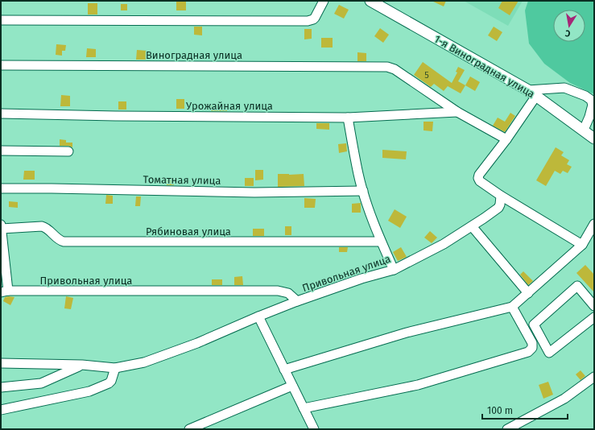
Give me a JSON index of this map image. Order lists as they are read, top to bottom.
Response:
{
  "streets": {
    "main road": ["1-я Виноградная улица"],
    "street": [
      "Виноградная улица",
      "Урожайная улица",
      "Томатная улица",
      "Рябиновая улица",
      "Привольная улица"
    ]
  },
  "crossings": [
    ["Виноградная улица", "Урожайная улица"]
  ],
  "house_numbers": ["5"],
  "scale_bar": "100 m",
  "north": "bottom"
}
